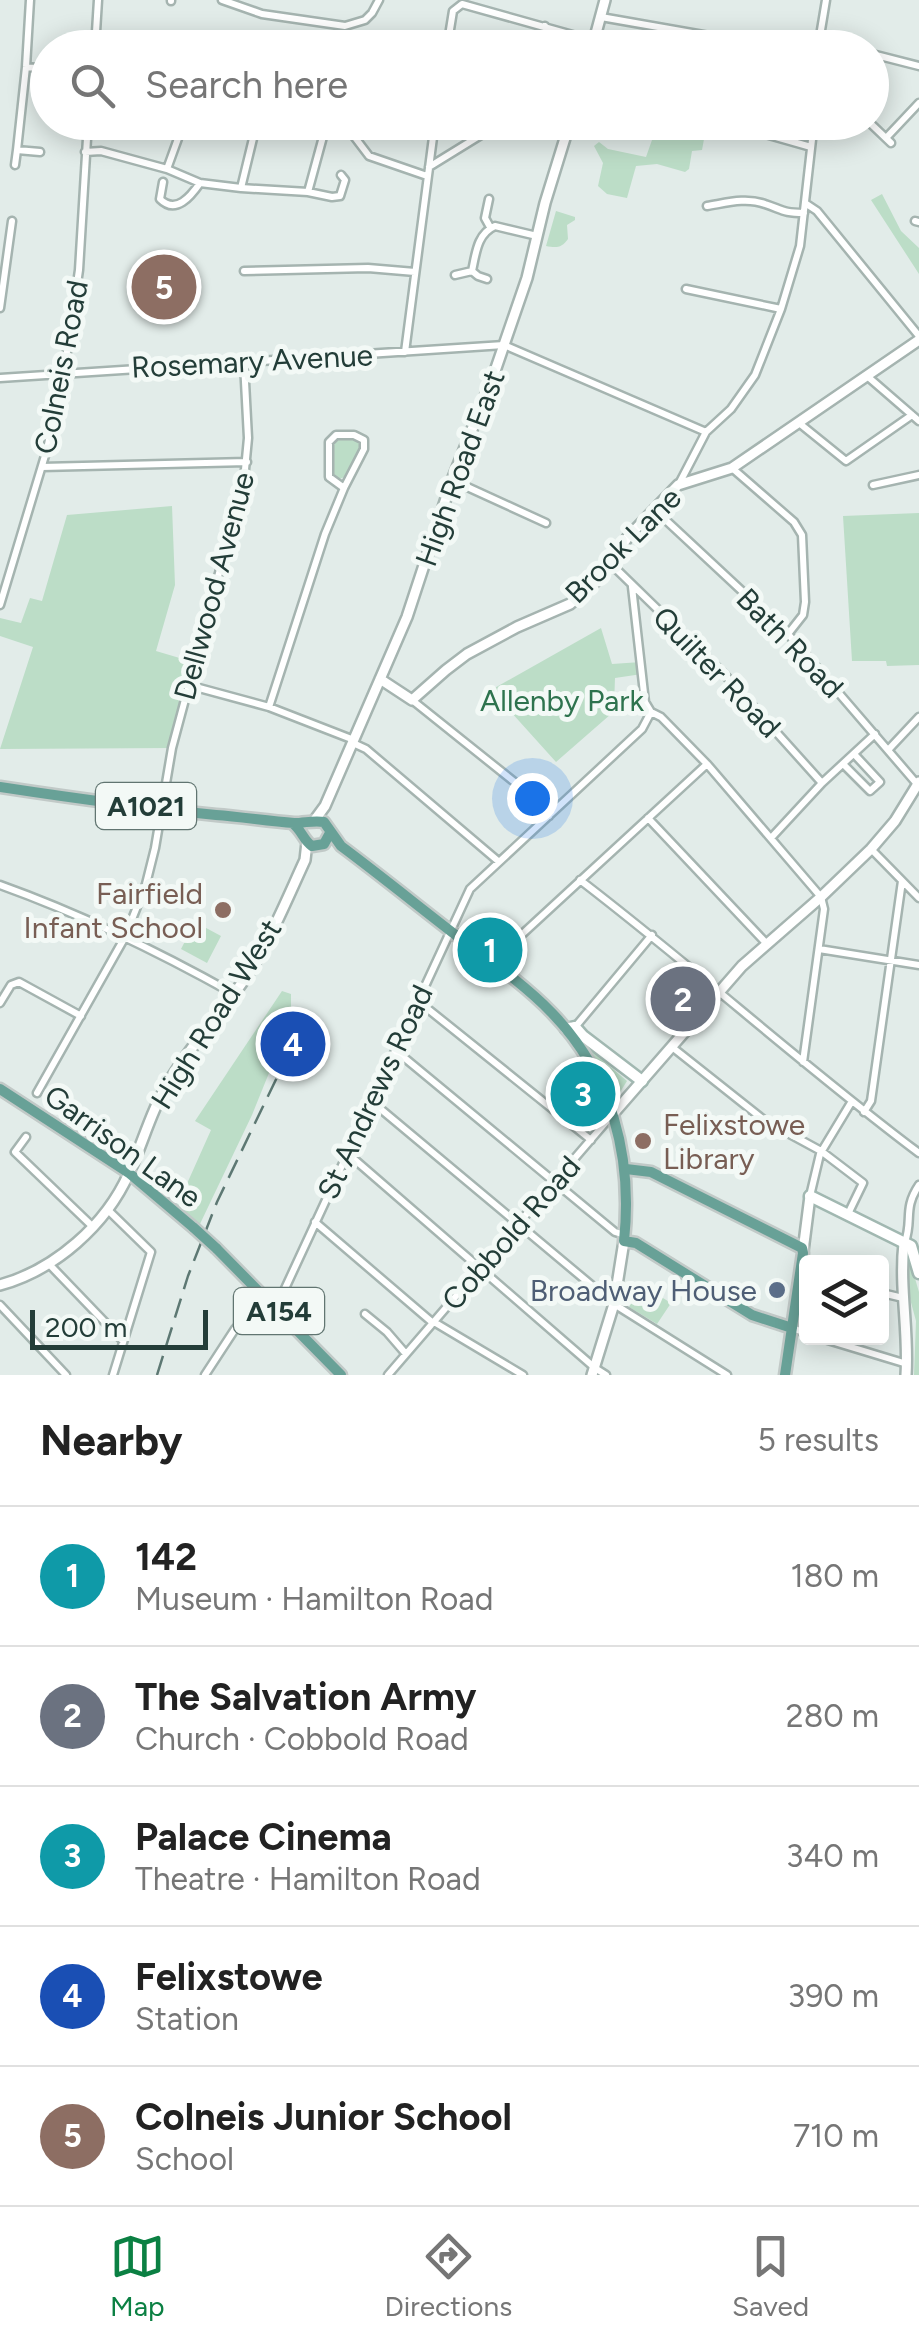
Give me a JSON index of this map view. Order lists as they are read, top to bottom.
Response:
{
  "streets": {
    "main road": ["A1021", "Garrison Lane", "A154"],
    "street": [
      "Rosemary Avenue",
      "Colneis Road",
      "High Road East",
      "Brook Lane",
      "Dellwood Avenue",
      "Bath Road",
      "Quilter Road",
      "High Road West",
      "St Andrews Road",
      "Cobbold Road"
    ]
  },
  "crossings": [
    ["Rosemary Avenue", "Colneis Road"],
    ["Rosemary Avenue", "High Road East"],
    ["Rosemary Avenue", "Dellwood Avenue"],
    ["High Road East", "A1021"],
    ["High Road East", "High Road West"],
    ["Brook Lane", "Bath Road"],
    ["Brook Lane", "Quilter Road"],
    ["Dellwood Avenue", "A1021"],
    ["Bath Road", "Cobbold Road"],
    ["A1021", "High Road West"],
    ["A1021", "St Andrews Road"],
    ["A1021", "Cobbold Road"],
    ["High Road West", "Garrison Lane"],
    ["St Andrews Road", "Garrison Lane"]
  ],
  "parks": ["Allenby Park"],
  "places": ["Fairfield Infant School", "Felixstowe Library", "Broadway House"],
  "scale_bar": "200 m",
  "page": {
    "search": "Search here",
    "pins": [
      "5",
      "1",
      "2",
      "4",
      "3"
    ],
    "scale": "200 m",
    "heading": ["Nearby", "5 results"],
    "list": [
      {
        "mark": "1",
        "name": "142",
        "note": "Museum · Hamilton Road",
        "value": "180 m"
      },
      {
        "mark": "2",
        "name": "The Salvation Army",
        "note": "Church · Cobbold Road",
        "value": "280 m"
      },
      {
        "mark": "3",
        "name": "Palace Cinema",
        "note": "Theatre · Hamilton Road",
        "value": "340 m"
      },
      {
        "mark": "4",
        "name": "Felixstowe",
        "note": "Station",
        "value": "390 m"
      },
      {
        "mark": "5",
        "name": "Colneis Junior School",
        "note": "School",
        "value": "710 m"
      }
    ],
    "nav": ["Map", "Directions", "Saved"]
  }
}
